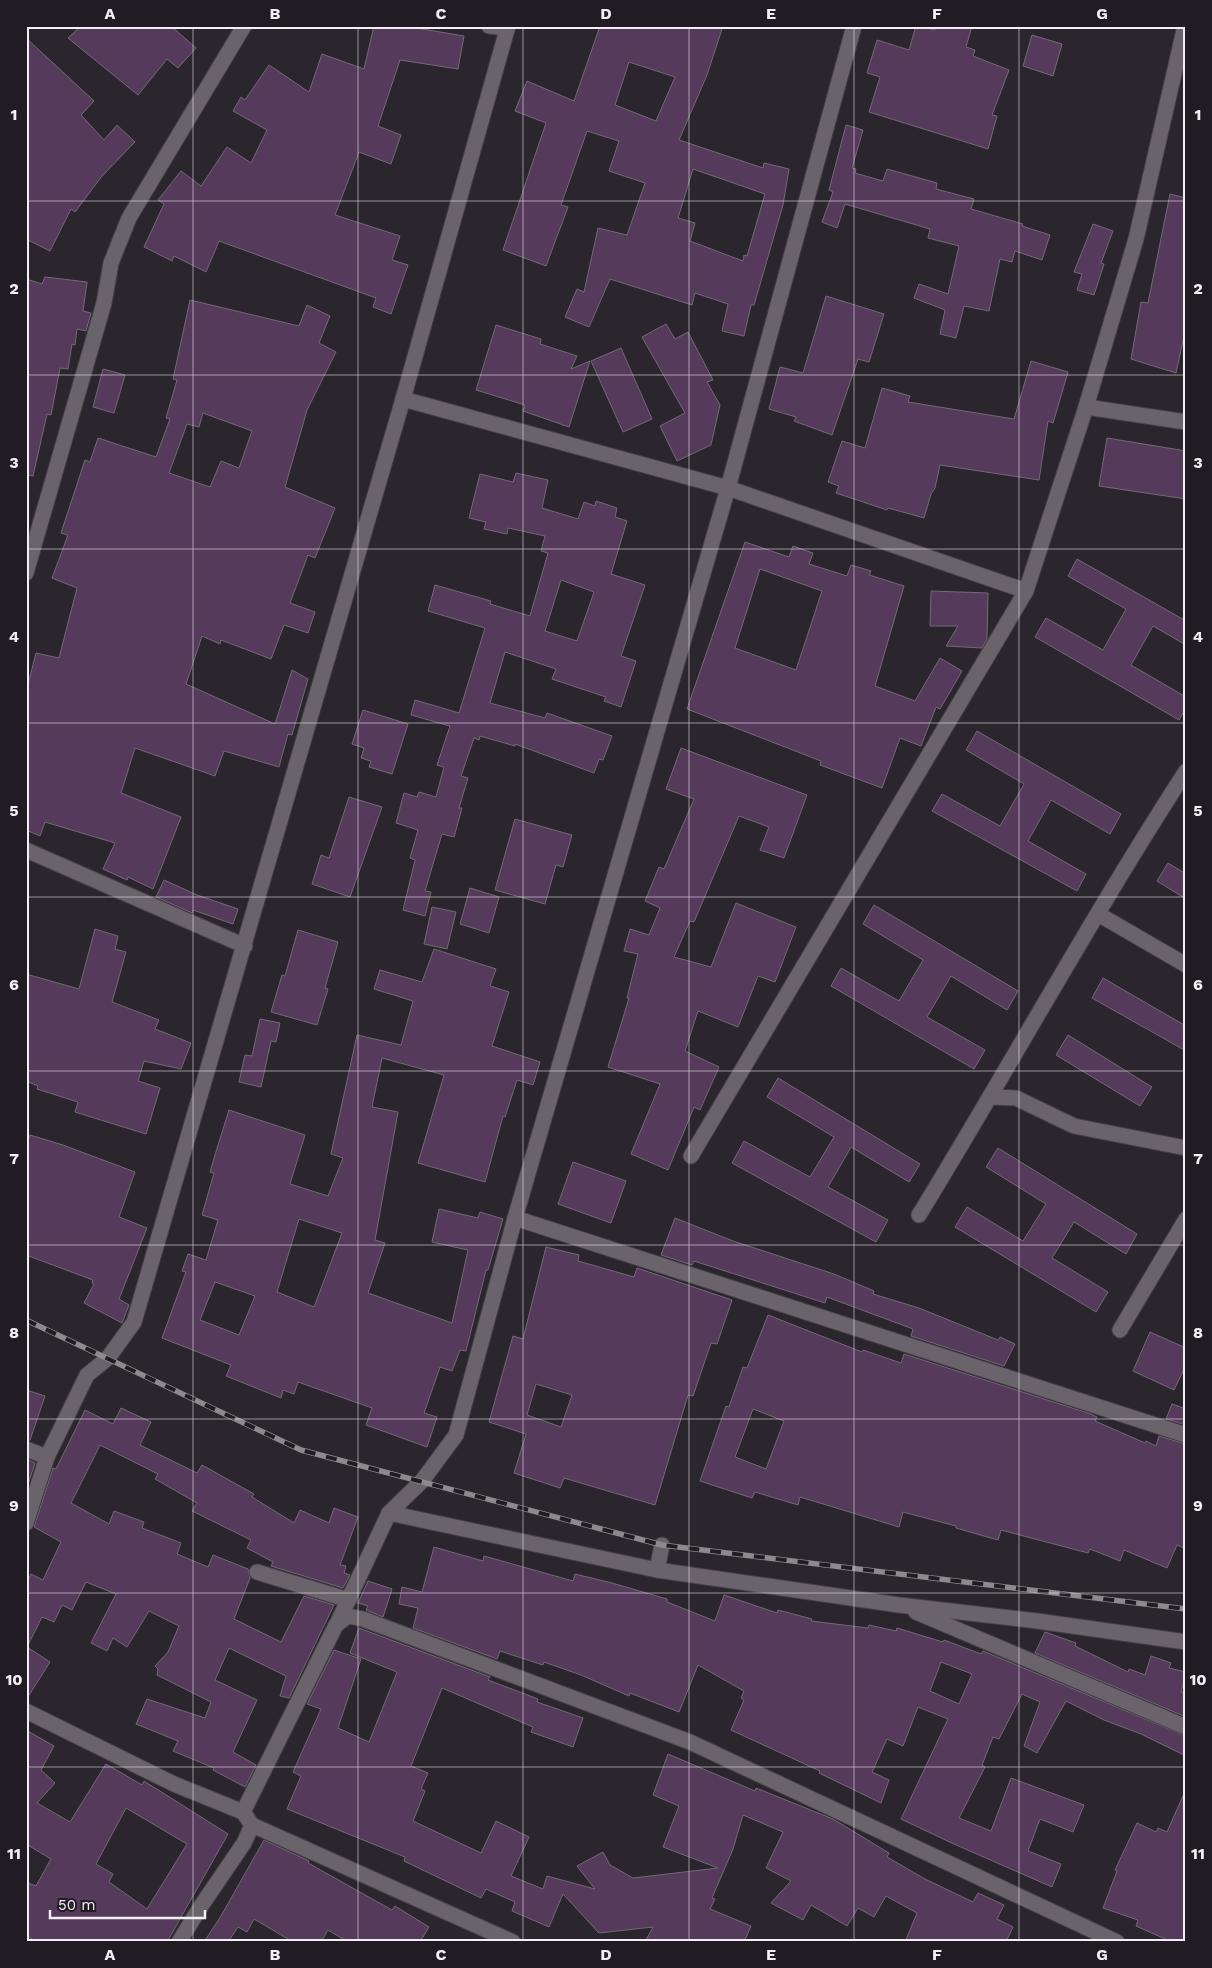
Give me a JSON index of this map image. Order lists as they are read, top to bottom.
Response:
{
  "scale_bar": "50 m",
  "grid": {
    "columns": [
      "A",
      "B",
      "C",
      "D",
      "E",
      "F",
      "G"
    ],
    "rows": [
      "1",
      "2",
      "3",
      "4",
      "5",
      "6",
      "7",
      "8",
      "9",
      "10",
      "11"
    ]
  }
}
